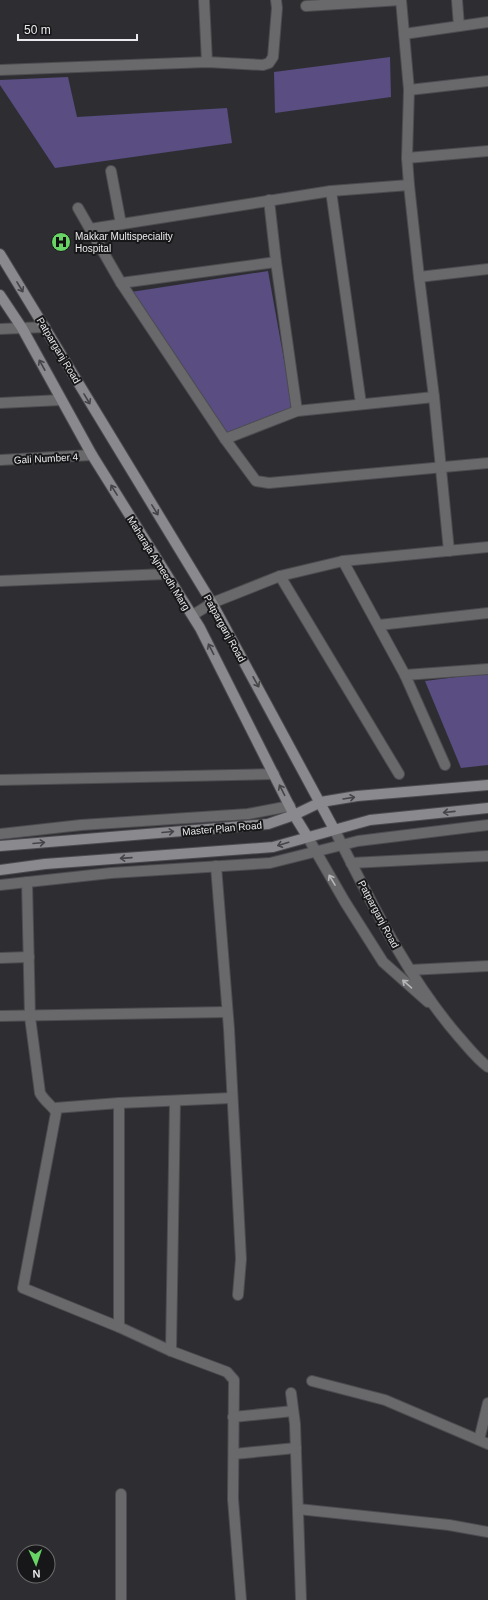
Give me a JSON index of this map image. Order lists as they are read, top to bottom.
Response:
{
  "streets": {
    "main road": ["Patparganj Road", "Maharaja Ajmeedh Marg", "Master Plan Road"],
    "street": ["Gali Number 4"]
  },
  "crossings": [
    ["Patparganj Road", "Maharaja Ajmeedh Marg"],
    ["Patparganj Road", "Master Plan Road"],
    ["Gali Number 4", "Maharaja Ajmeedh Marg"],
    ["Maharaja Ajmeedh Marg", "Master Plan Road"]
  ],
  "one_way": ["Maharaja Ajmeedh Marg"],
  "places": {
    "hospital": ["Makkar Multispeciality Hospital"]
  },
  "scale_bar": "50 m",
  "north": "bottom"
}
